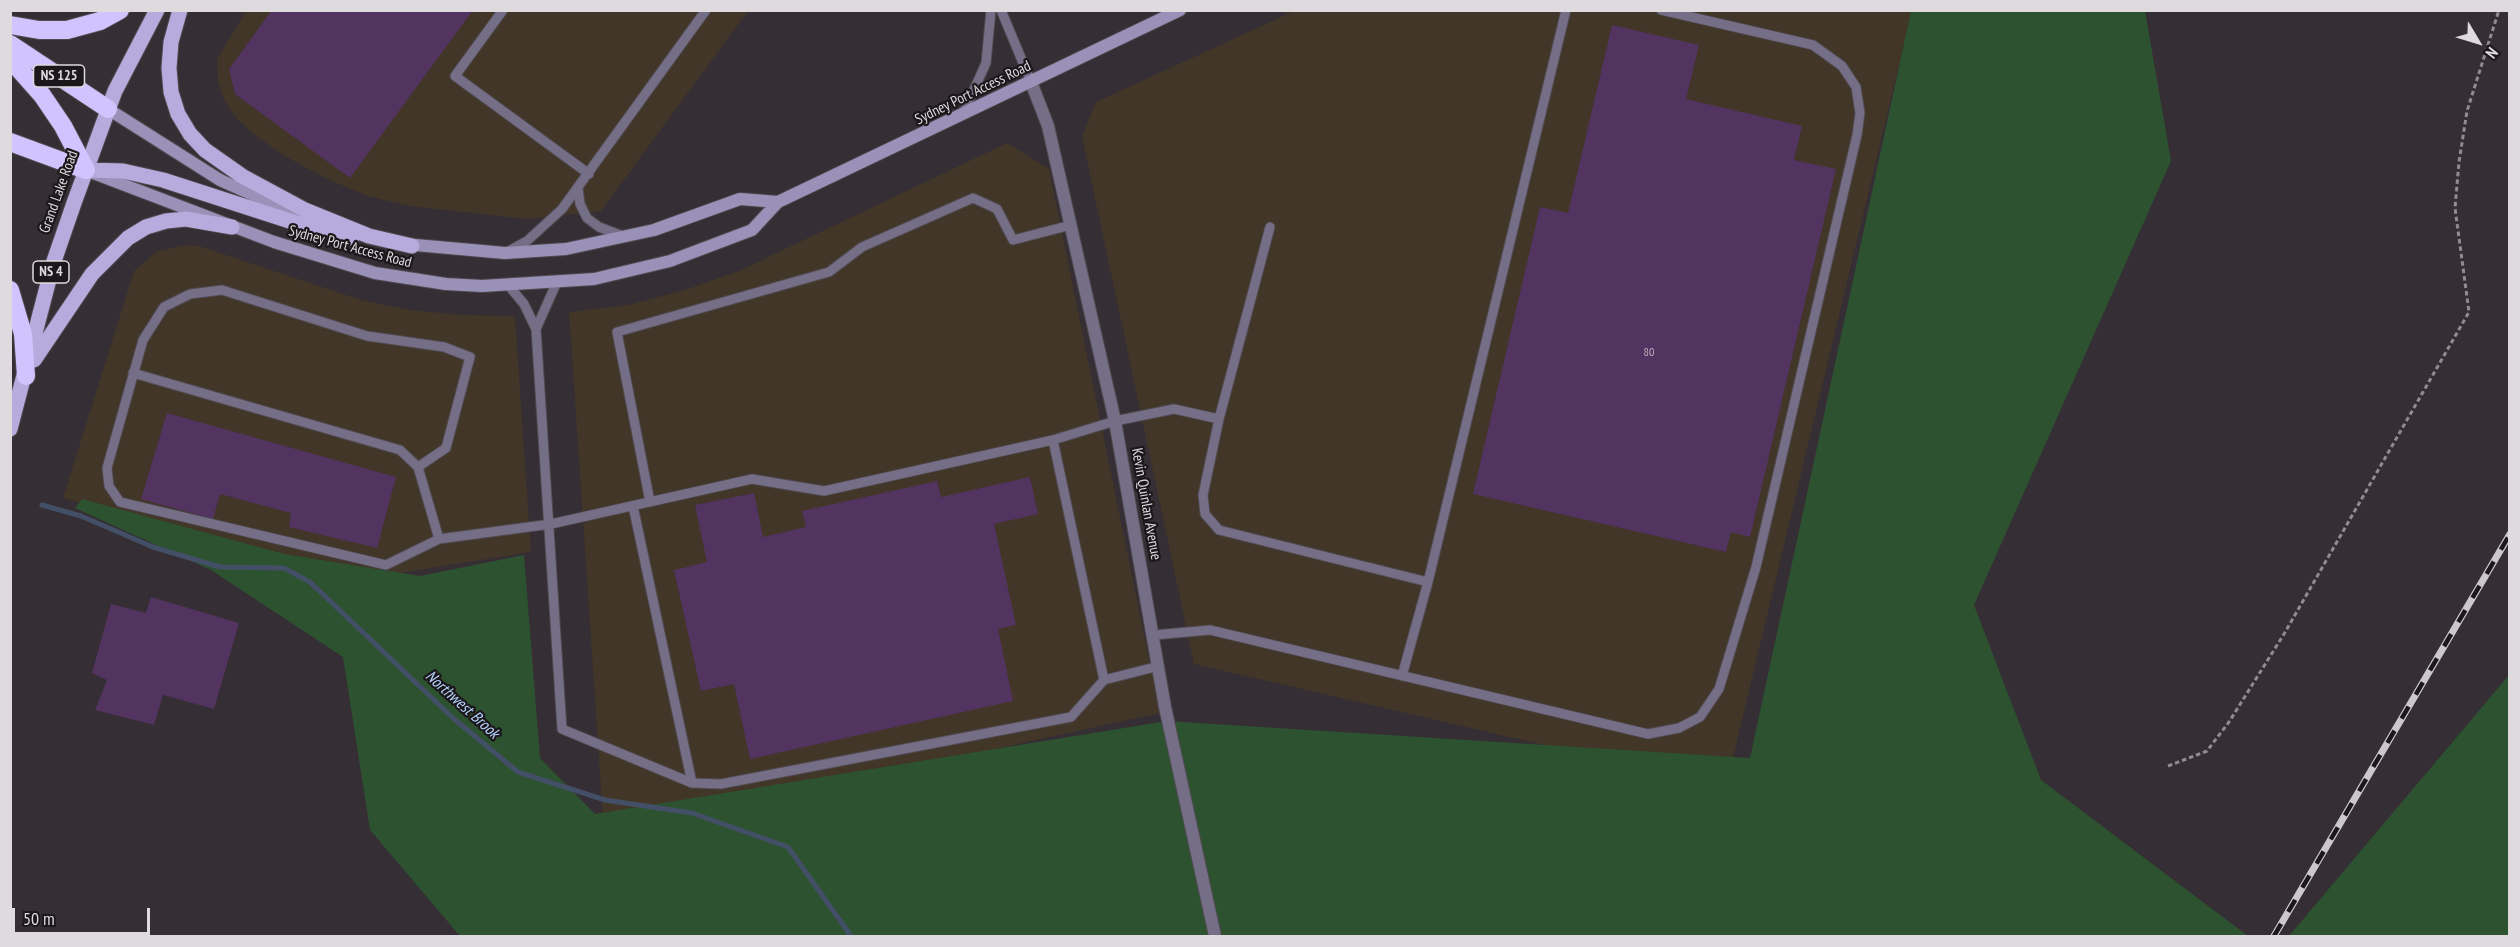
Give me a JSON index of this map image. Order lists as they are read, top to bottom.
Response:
{
  "streets": {
    "highway": ["NS 125"],
    "main road": ["Sydney Port Access Road", "Grand Lake Road", "NS 4"],
    "street": ["Kevin Quinlan Avenue"]
  },
  "crossings": [
    ["NS 125", "Sydney Port Access Road"],
    ["NS 125", "Grand Lake Road"],
    ["Sydney Port Access Road", "Grand Lake Road"],
    ["Sydney Port Access Road", "Kevin Quinlan Avenue"]
  ],
  "water": ["Northwest Brook"],
  "house_numbers": ["80"],
  "scale_bar": "50 m",
  "north": "bottom right"
}
